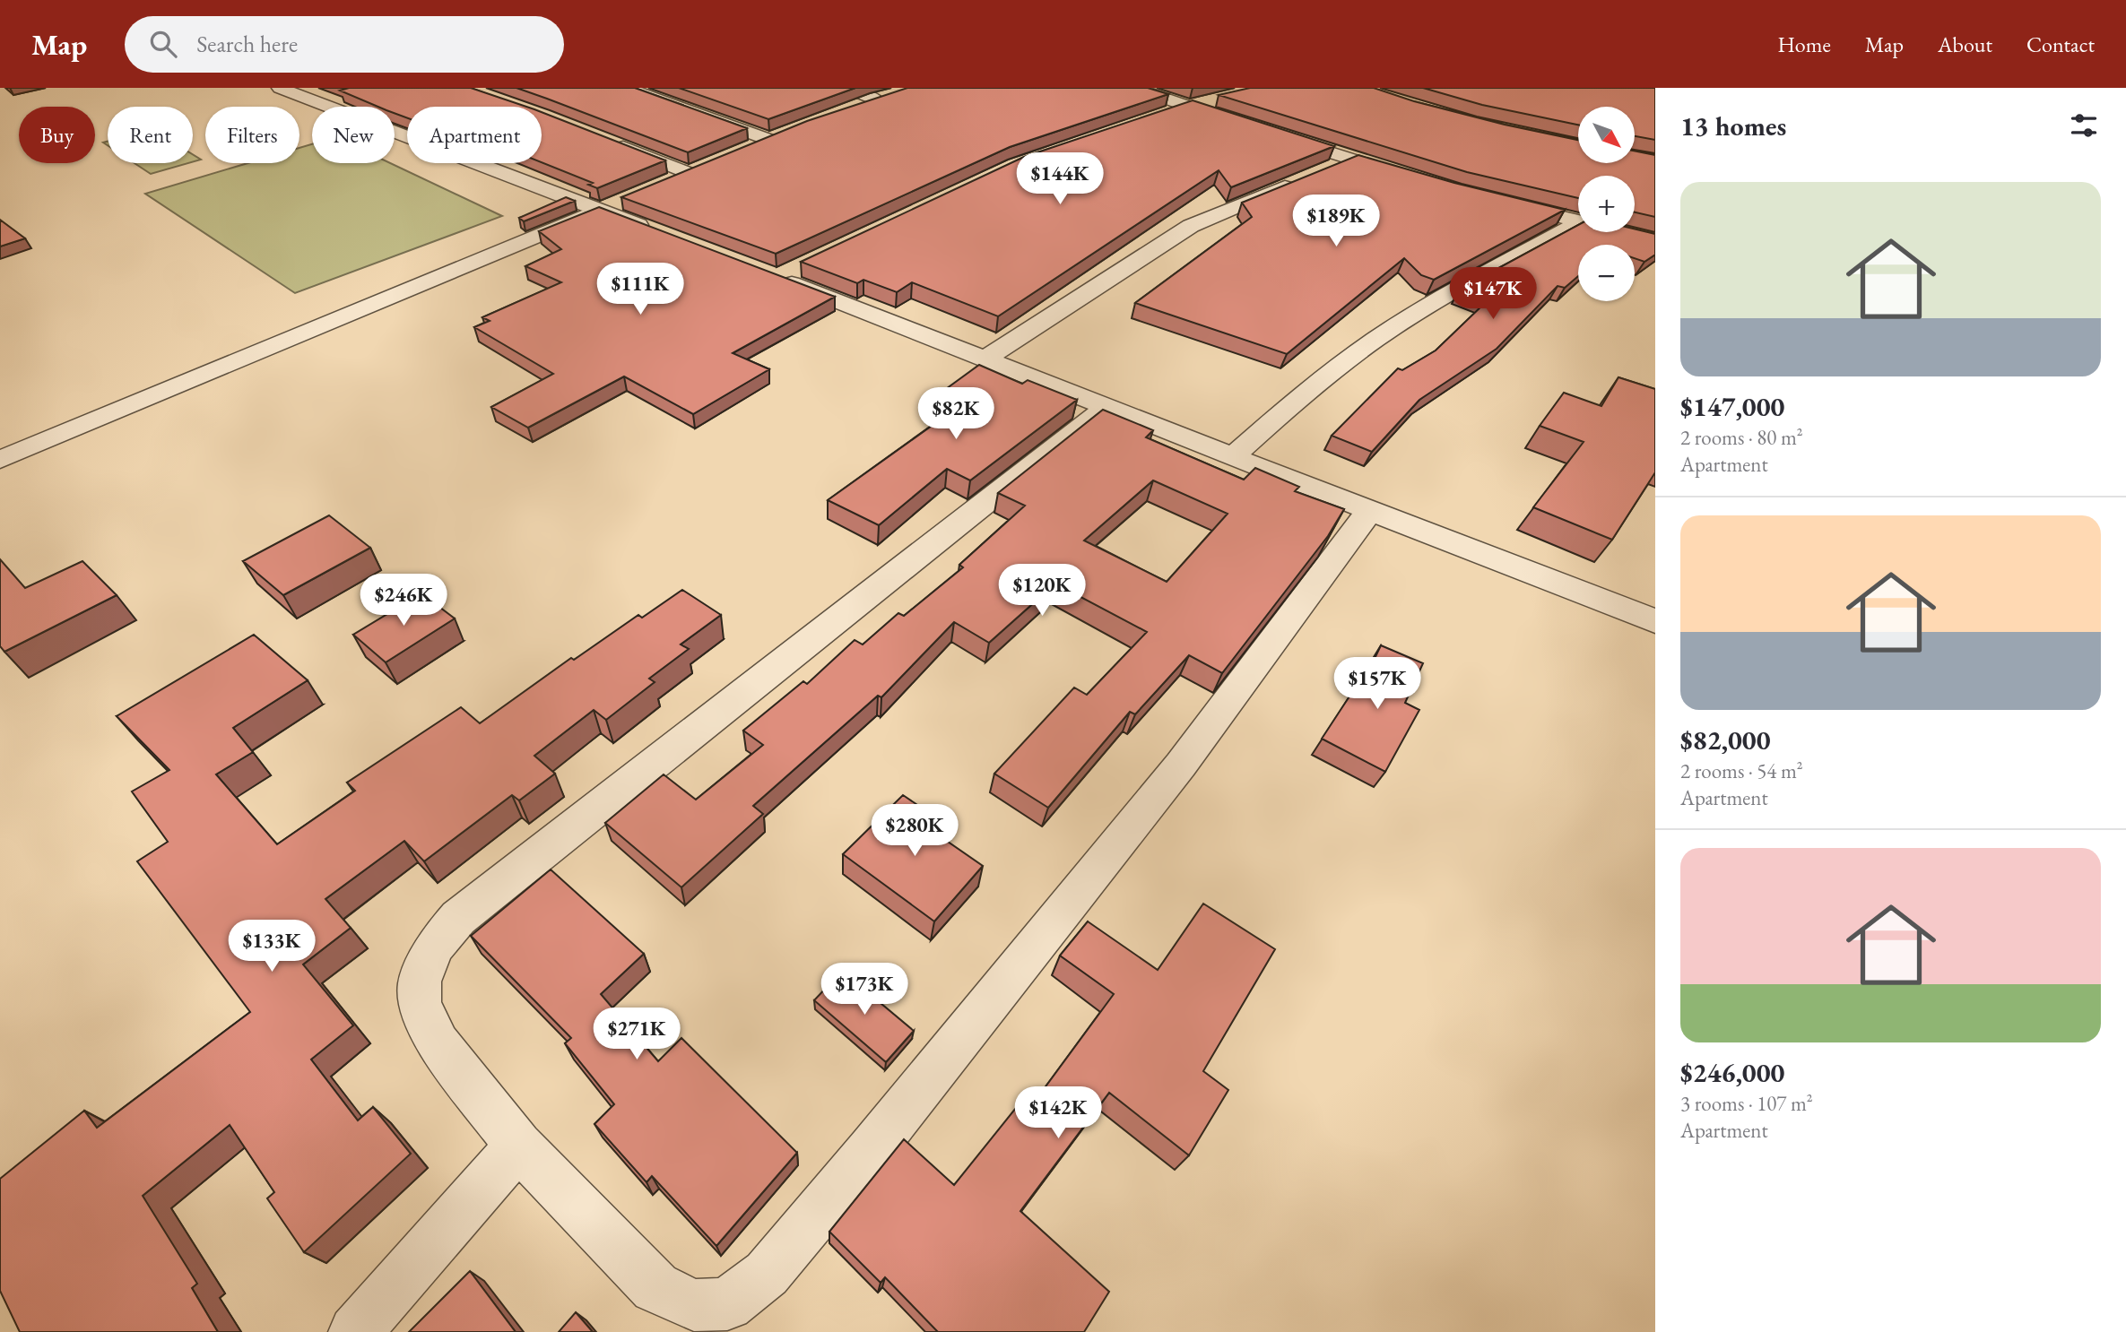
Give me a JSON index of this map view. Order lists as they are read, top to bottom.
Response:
{
  "north": "bottom right",
  "page": {
    "header": "Map",
    "search": "Search here",
    "nav": [
      "Home",
      "Map",
      "About",
      "Contact"
    ],
    "heading": "13 homes",
    "map_buttons": ["+", "−"],
    "chip": [
      "Buy",
      "Rent",
      "Filters",
      "New",
      "Apartment"
    ],
    "price": [
      "$144K",
      "$189K",
      "$111K",
      "$147K",
      "$82K",
      "$120K",
      "$246K",
      "$157K",
      "$280K",
      "$133K",
      "$173K",
      "$271K",
      "$142K"
    ],
    "list": [
      {
        "name": "$147,000",
        "note": "2 rooms · 80 m² · Apartment"
      },
      {
        "name": "$82,000",
        "note": "2 rooms · 54 m² · Apartment"
      },
      {
        "name": "$246,000",
        "note": "3 rooms · 107 m² · Apartment"
      }
    ]
  }
}
